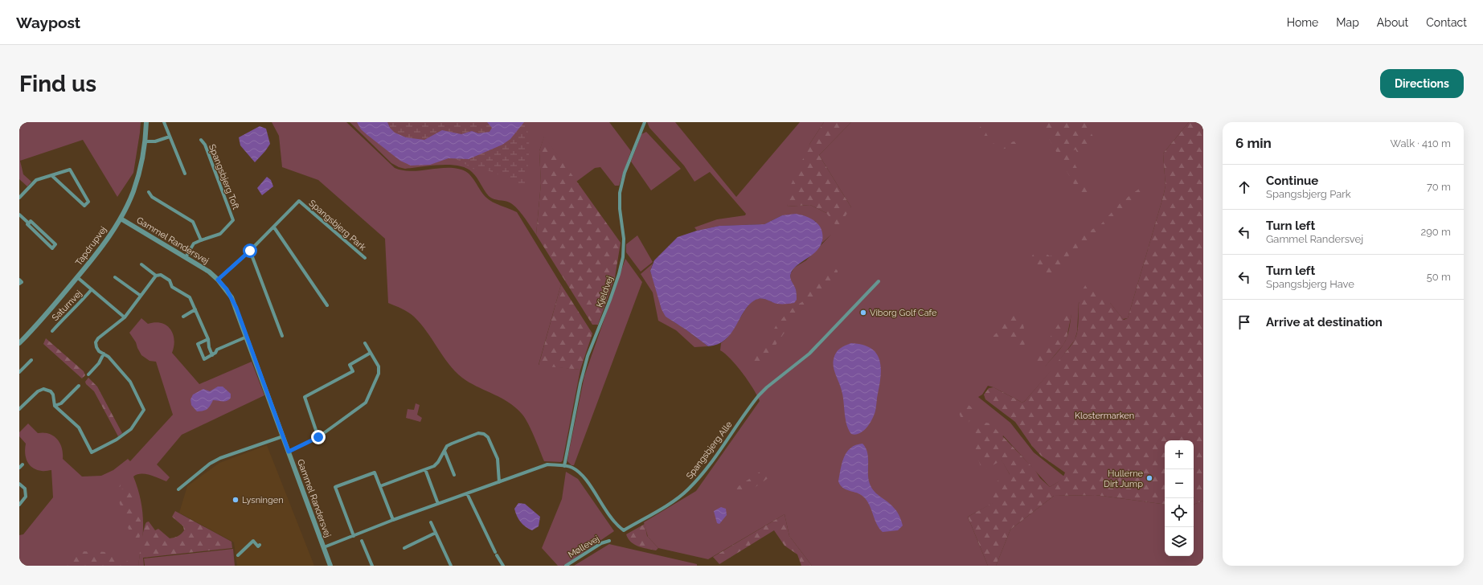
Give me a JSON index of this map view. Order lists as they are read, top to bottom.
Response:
{
  "streets": {
    "street": [
      "Spangsbjerg Toft",
      "Spangsbjerg Park",
      "Gammel Randersvej",
      "Tapdrupvej",
      "Kjeldvej",
      "Saturnvej",
      "Spangsbjerg Alle",
      "Møllevej"
    ]
  },
  "crossings": [
    ["Spangsbjerg Toft", "Gammel Randersvej"],
    ["Spangsbjerg Park", "Gammel Randersvej"],
    ["Gammel Randersvej", "Tapdrupvej"],
    ["Gammel Randersvej", "Spangsbjerg Alle"],
    ["Tapdrupvej", "Saturnvej"],
    ["Kjeldvej", "Spangsbjerg Alle"]
  ],
  "parks": ["Klostermarken"],
  "places": ["Viborg Golf Cafe", "Hullerne Dirt Jump", "Lysningen"],
  "page": {
    "header": "Waypost",
    "nav": [
      "Home",
      "Map",
      "About",
      "Contact"
    ],
    "buttons": "Directions",
    "title": "Find us",
    "heading": ["6 min", "Walk · 410 m"],
    "list": [
      ["Continue", "Spangsbjerg Park", "70 m"],
      ["Turn left", "Gammel Randersvej", "290 m"],
      ["Turn left", "Spangsbjerg Have", "50 m"],
      "Arrive at destination"
    ],
    "map_buttons": ["+", "−"]
  }
}
